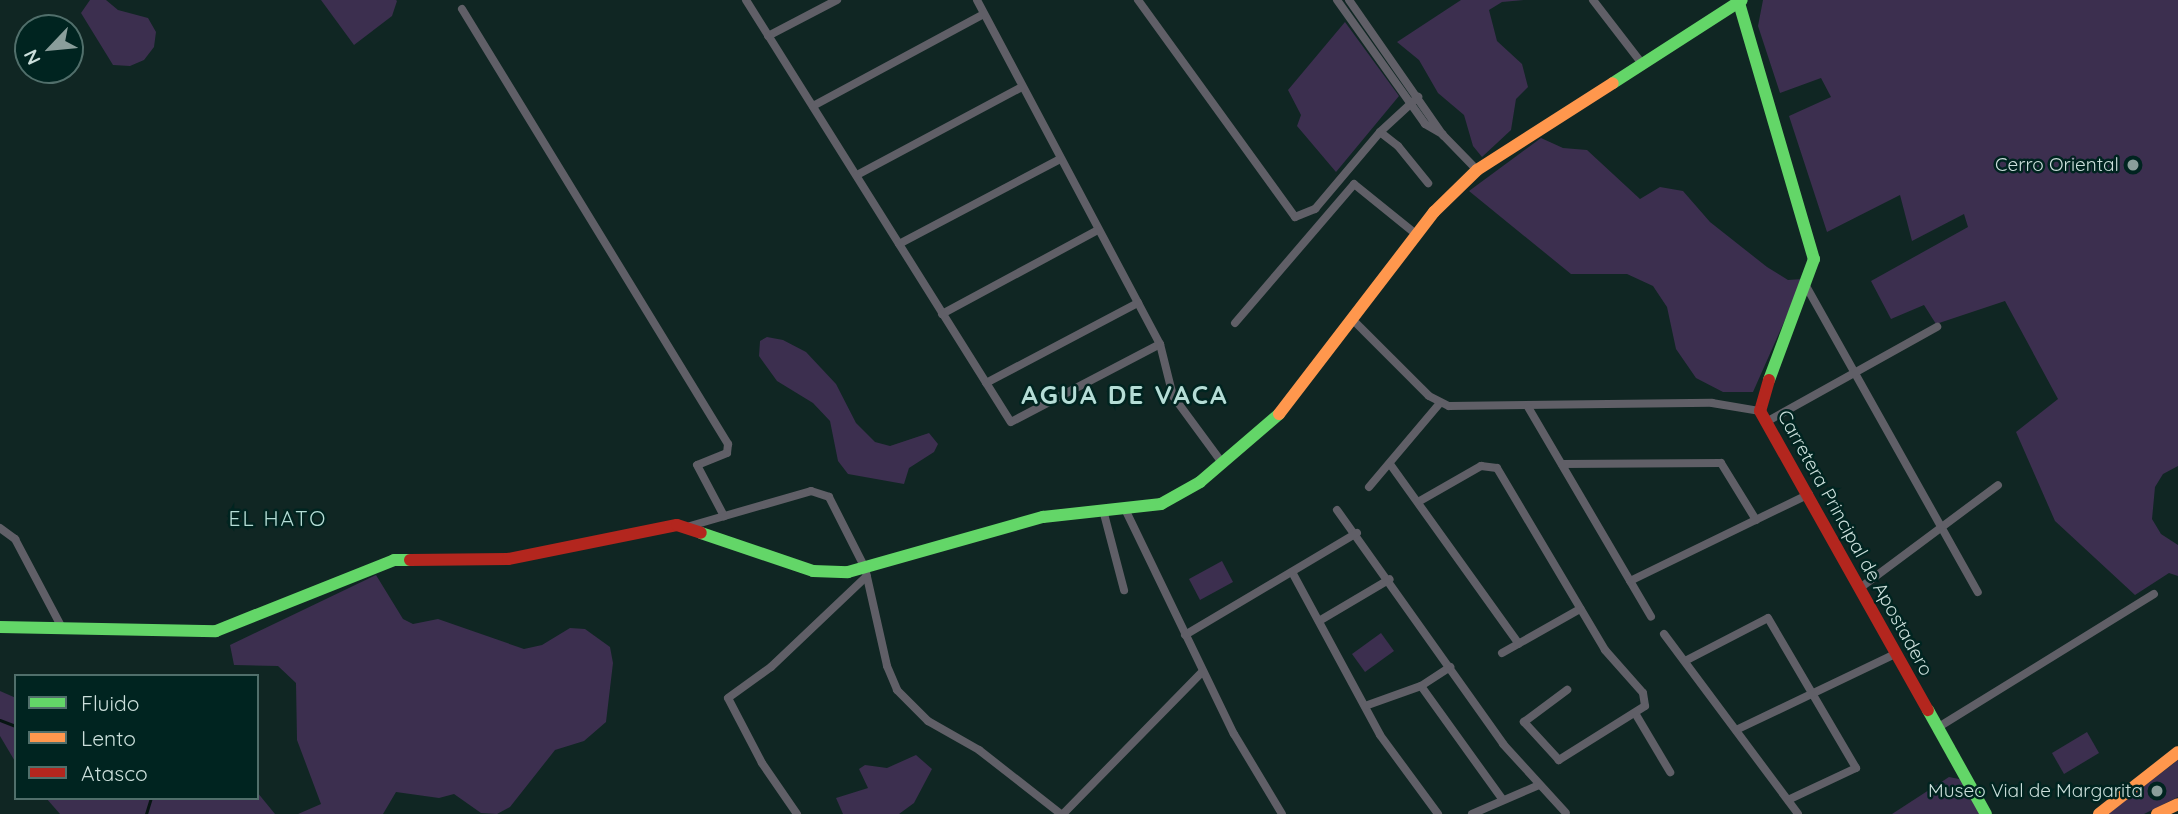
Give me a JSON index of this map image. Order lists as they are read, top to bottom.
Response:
{
  "streets": {
    "street": ["Carretera Principal de Apostadero"]
  },
  "districts": ["AGUA DE VACA", "EL HATO"],
  "places": ["Cerro Oriental", "Museo Vial de Margarita"],
  "legend": ["Fluido", "Lento", "Atasco"],
  "north": "bottom left"
}
